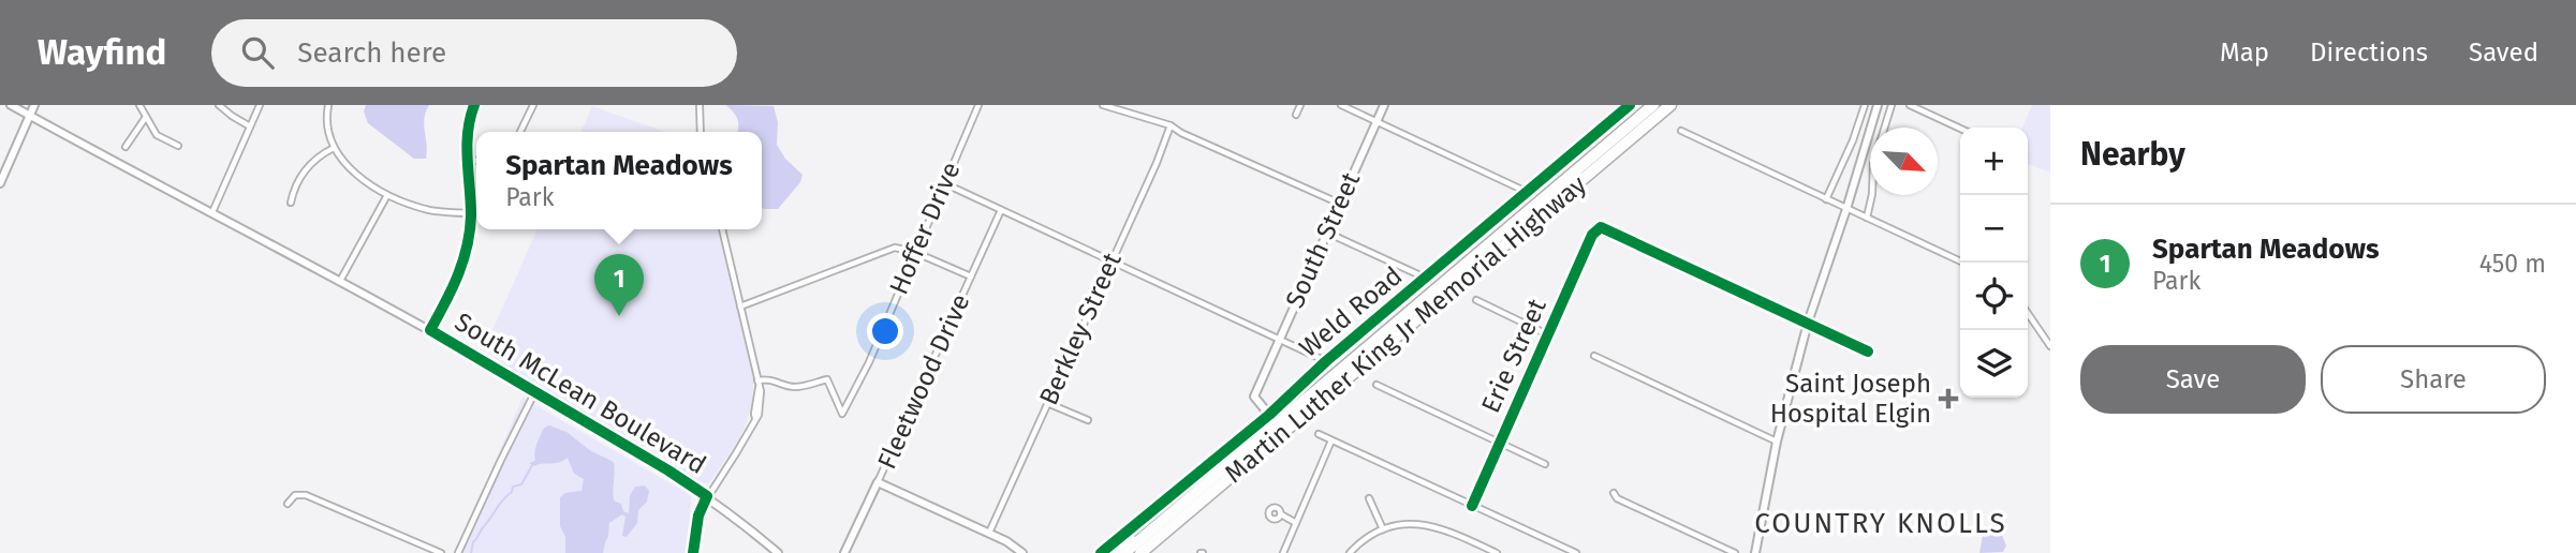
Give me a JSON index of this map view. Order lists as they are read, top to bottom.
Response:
{
  "streets": {
    "highway": ["Martin Luther King Jr Memorial Highway"],
    "main road": [
      "South Street",
      "Weld Road",
      "Fleetwood Drive",
      "South McLean Boulevard"
    ],
    "street": ["Hoffer Drive", "Berkley Street", "Erie Street"]
  },
  "crossings": [
    ["South Street", "Weld Road"]
  ],
  "districts": ["COUNTRY KNOLLS"],
  "places": {
    "health": ["Saint Joseph Hospital Elgin"]
  },
  "north": "bottom right",
  "page": {
    "header": "Wayfind",
    "search": "Search here",
    "nav": ["Map", "Directions", "Saved"],
    "heading": "Nearby",
    "map_buttons": ["+", "−"],
    "popup": ["Spartan Meadows", "Park"],
    "list": [
      {
        "mark": "1",
        "name": "Spartan Meadows",
        "note": "Park",
        "value": "450 m"
      }
    ],
    "pins": "1",
    "buttons": ["Save", "Share"]
  }
}
